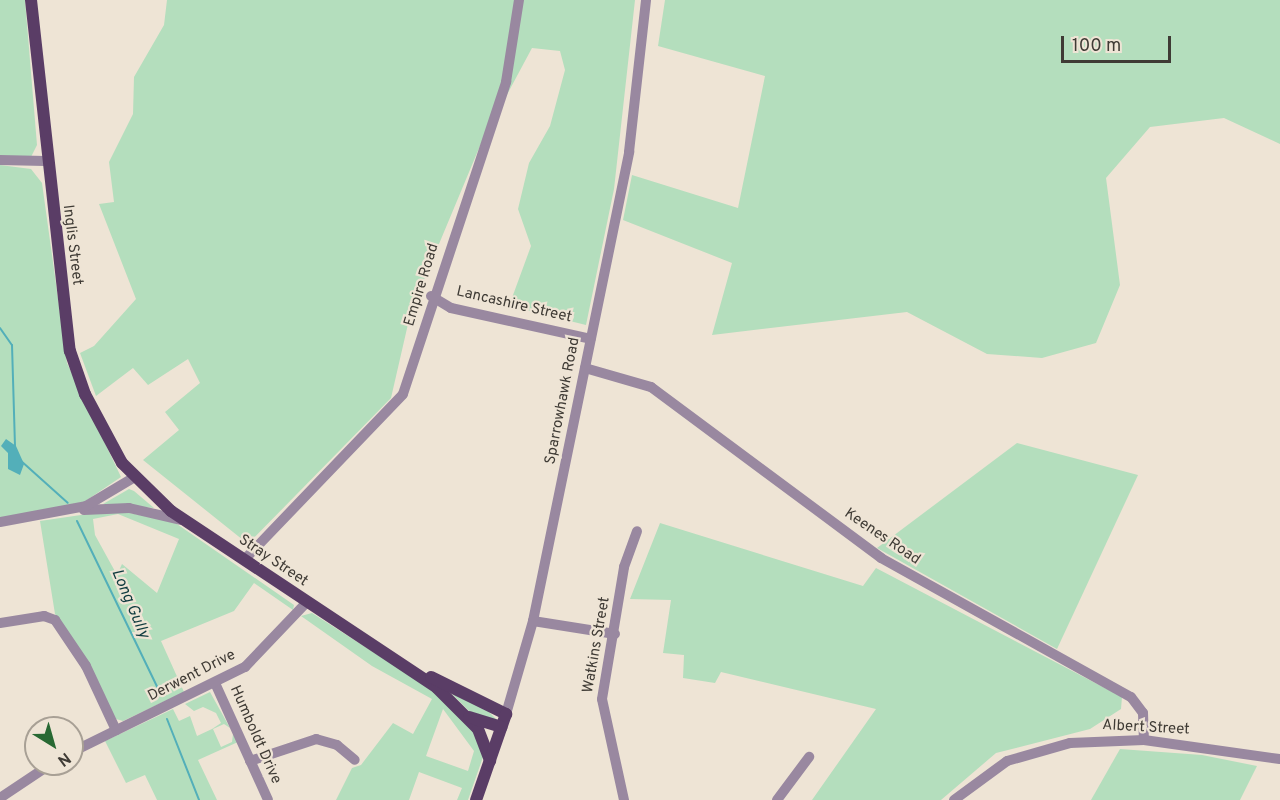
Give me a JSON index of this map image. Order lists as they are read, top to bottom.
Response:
{
  "streets": {
    "main road": ["Inglis Street", "Sparrowhawk Road", "Stray Street"],
    "street": [
      "Empire Road",
      "Lancashire Street",
      "Keenes Road",
      "Watkins Street",
      "Derwent Drive",
      "Albert Street",
      "Humboldt Drive"
    ]
  },
  "crossings": [
    ["Inglis Street", "Stray Street"],
    ["Empire Road", "Lancashire Street"],
    ["Empire Road", "Stray Street"],
    ["Lancashire Street", "Sparrowhawk Road"],
    ["Sparrowhawk Road", "Keenes Road"],
    ["Sparrowhawk Road", "Stray Street"],
    ["Keenes Road", "Albert Street"],
    ["Stray Street", "Derwent Drive"],
    ["Derwent Drive", "Humboldt Drive"]
  ],
  "water": ["Long Gully"],
  "scale_bar": "100 m",
  "north": "bottom right"
}
